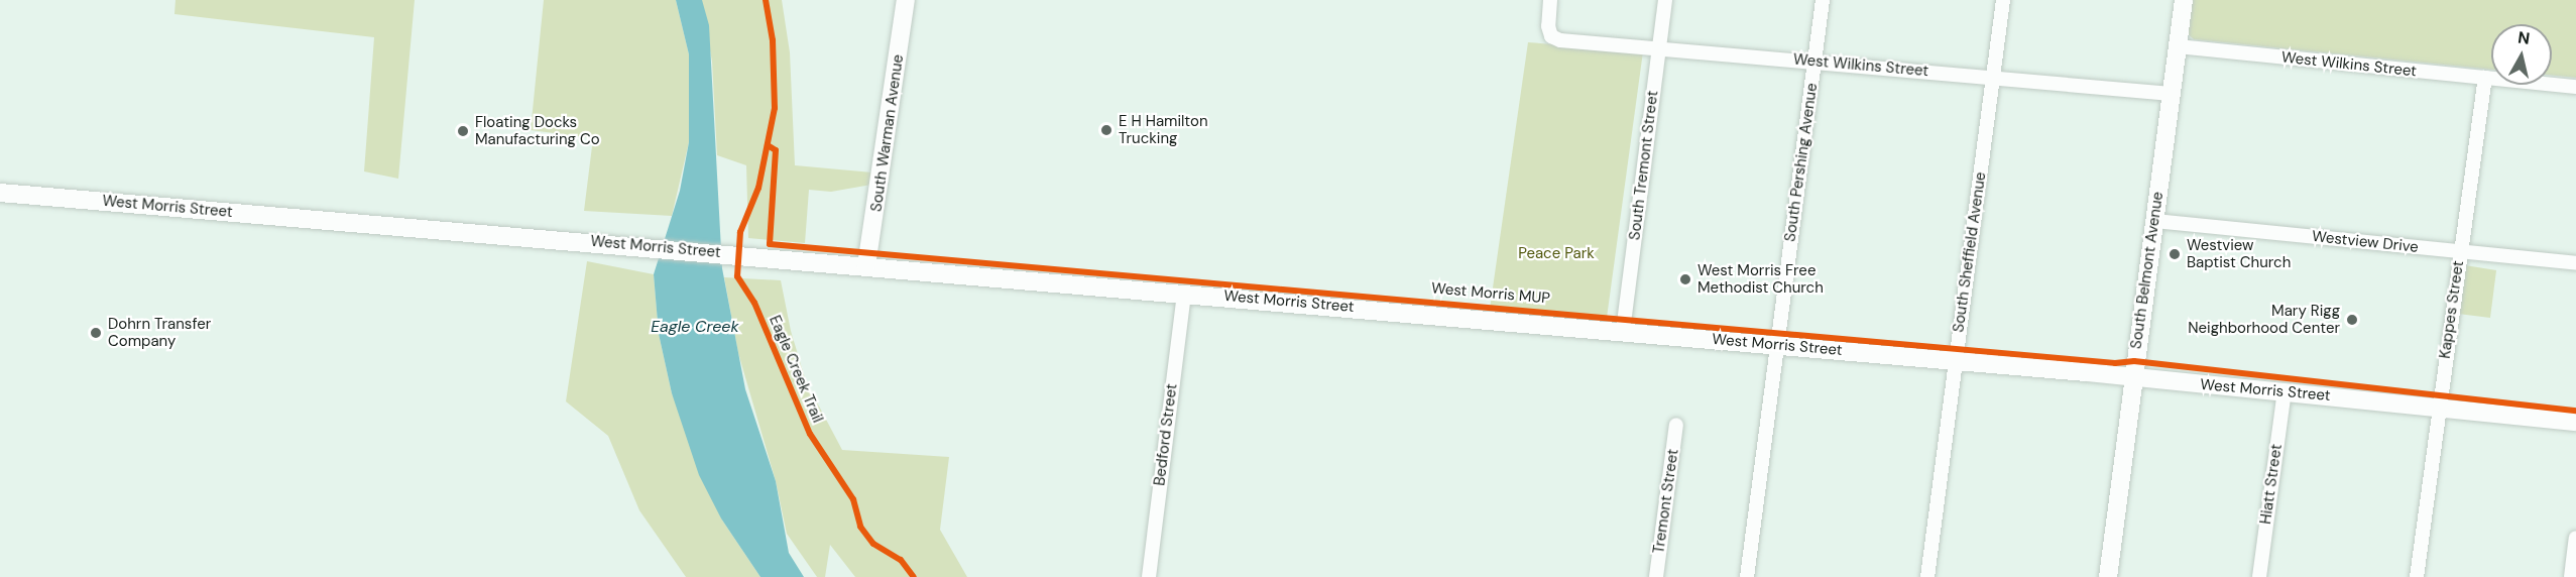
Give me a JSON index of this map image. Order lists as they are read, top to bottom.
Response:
{
  "streets": {
    "main road": ["South Warman Avenue", "West Morris Street", "South Belmont Avenue"],
    "street": [
      "West Wilkins Street",
      "South Pershing Avenue",
      "South Tremont Street",
      "Westview Drive",
      "South Sheffield Avenue",
      "Kappes Street",
      "Bedford Street",
      "Hiatt Street",
      "Tremont Street"
    ],
    "cycle path": ["West Morris MUP", "Eagle Creek Trail"]
  },
  "crossings": [
    ["West Wilkins Street", "South Pershing Avenue"],
    ["West Wilkins Street", "South Tremont Street"],
    ["West Wilkins Street", "South Sheffield Avenue"],
    ["West Wilkins Street", "South Belmont Avenue"],
    ["West Wilkins Street", "Kappes Street"],
    ["South Warman Avenue", "West Morris Street"],
    ["South Pershing Avenue", "West Morris Street"],
    ["South Tremont Street", "West Morris Street"],
    ["West Morris Street", "South Sheffield Avenue"],
    ["West Morris Street", "South Belmont Avenue"],
    ["West Morris Street", "Kappes Street"],
    ["West Morris Street", "Bedford Street"],
    ["West Morris Street", "Hiatt Street"],
    ["Westview Drive", "South Belmont Avenue"],
    ["Westview Drive", "Kappes Street"]
  ],
  "water": ["Eagle Creek"],
  "parks": ["Peace Park"],
  "places": [
    "E H Hamilton Trucking",
    "Floating Docks Manufacturing Co",
    "Westview Baptist Church",
    "West Morris Free Methodist Church",
    "Mary Rigg Neighborhood Center",
    "Dohrn Transfer Company"
  ],
  "north": "top"
}
